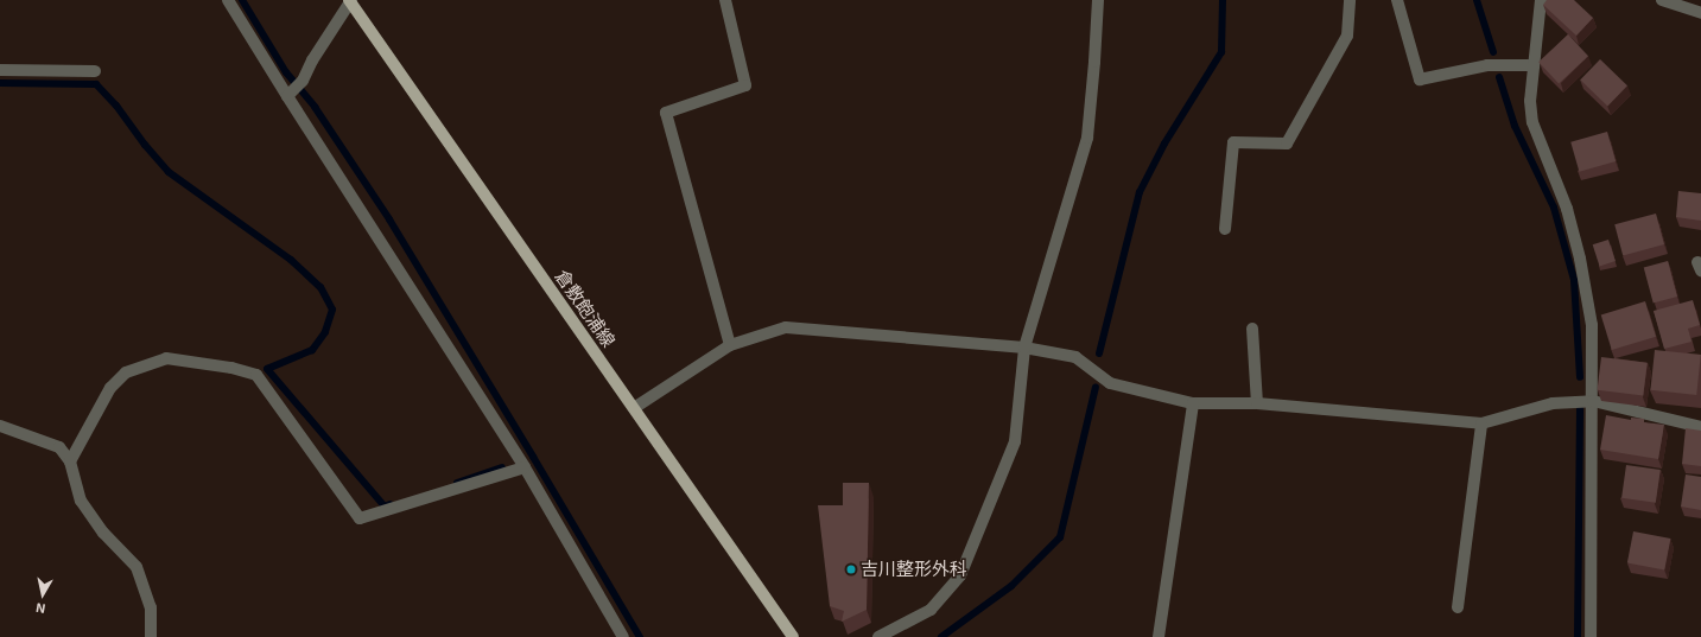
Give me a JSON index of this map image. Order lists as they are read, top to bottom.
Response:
{
  "streets": {
    "main road": ["倉敷飽浦線"]
  },
  "places": ["吉川整形外科"],
  "north": "bottom"
}
